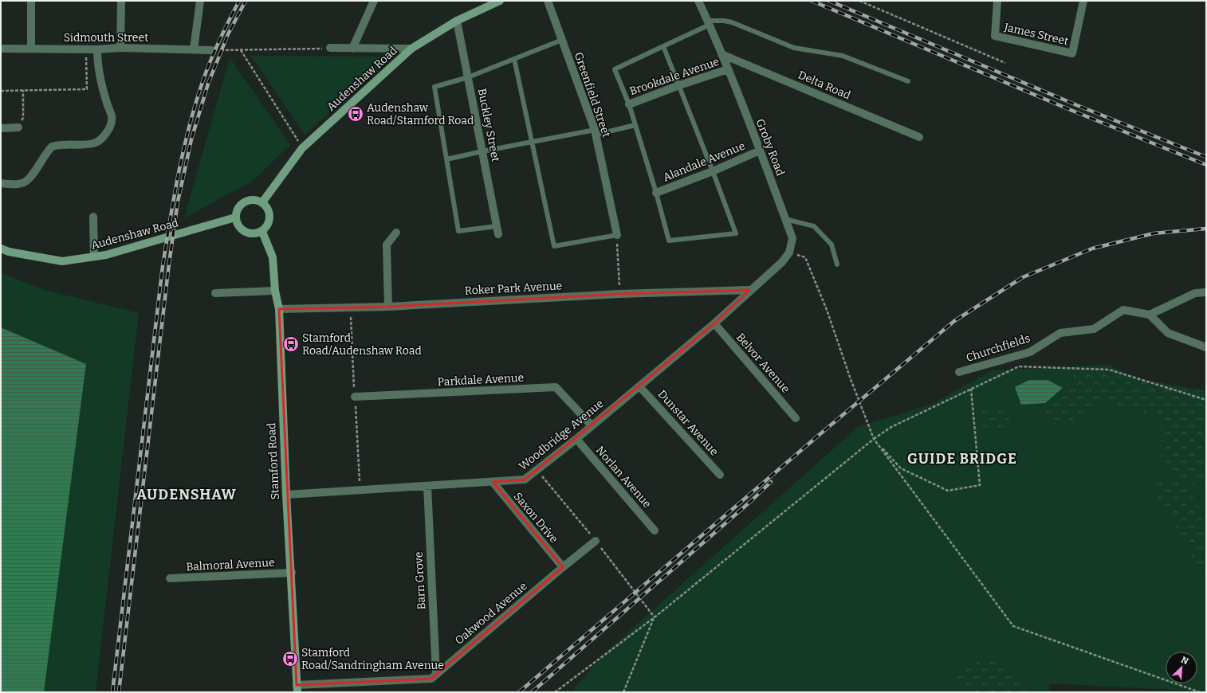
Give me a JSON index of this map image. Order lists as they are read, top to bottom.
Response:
{
  "streets": {
    "main road": ["Audenshaw Road", "Stamford Road"],
    "street": [
      "James Street",
      "Sidmouth Street",
      "Brookdale Avenue",
      "Delta Road",
      "Greenfield Street",
      "Buckley Street",
      "Groby Road",
      "Alandale Avenue",
      "Roker Park Avenue",
      "Churchfields",
      "Belvor Avenue",
      "Parkdale Avenue",
      "Dunstar Avenue",
      "Woodbridge Avenue",
      "Norlan Avenue",
      "Saxon Drive",
      "Balmoral Avenue",
      "Barn Grove",
      "Oakwood Avenue"
    ]
  },
  "crossings": [
    ["Brookdale Avenue", "Groby Road"],
    ["Audenshaw Road", "Buckley Street"],
    ["Audenshaw Road", "Stamford Road"],
    ["Delta Road", "Groby Road"],
    ["Groby Road", "Alandale Avenue"],
    ["Roker Park Avenue", "Woodbridge Avenue"],
    ["Roker Park Avenue", "Stamford Road"],
    ["Belvor Avenue", "Woodbridge Avenue"],
    ["Parkdale Avenue", "Woodbridge Avenue"],
    ["Dunstar Avenue", "Woodbridge Avenue"],
    ["Woodbridge Avenue", "Stamford Road"],
    ["Woodbridge Avenue", "Norlan Avenue"],
    ["Woodbridge Avenue", "Saxon Drive"],
    ["Woodbridge Avenue", "Barn Grove"],
    ["Stamford Road", "Balmoral Avenue"],
    ["Stamford Road", "Oakwood Avenue"],
    ["Saxon Drive", "Oakwood Avenue"],
    ["Barn Grove", "Oakwood Avenue"]
  ],
  "districts": ["GUIDE BRIDGE", "AUDENSHAW"],
  "places": {
    "bus stop": ["Audenshaw Road/Stamford Road", "Stamford Road/Audenshaw Road", "Stamford Road/Sandringham Avenue"]
  },
  "north": "top right"
}
